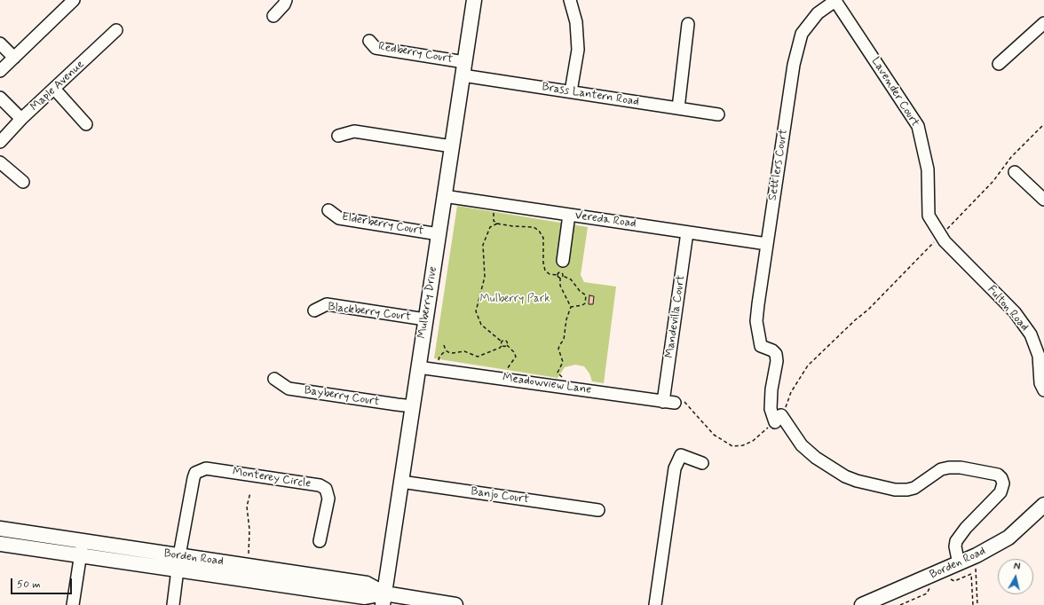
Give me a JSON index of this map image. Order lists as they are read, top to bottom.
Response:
{
  "streets": {
    "main road": ["Mulberry Drive", "Borden Road"],
    "street": [
      "Redberry Court",
      "Maple Avenue",
      "Lavender Court",
      "Brass Lantern Road",
      "Settlers Court",
      "Vereda Road",
      "Elderberry Court",
      "Fulton Road",
      "Blackberry Court",
      "Mandevilla Court",
      "Meadowview Lane",
      "Bayberry Court",
      "Monterey Circle",
      "Banjo Court"
    ]
  },
  "crossings": [
    ["Redberry Court", "Brass Lantern Road"],
    ["Redberry Court", "Mulberry Drive"],
    ["Lavender Court", "Settlers Court"],
    ["Lavender Court", "Fulton Road"],
    ["Brass Lantern Road", "Mulberry Drive"],
    ["Settlers Court", "Vereda Road"],
    ["Vereda Road", "Mulberry Drive"],
    ["Vereda Road", "Mandevilla Court"],
    ["Elderberry Court", "Mulberry Drive"],
    ["Mulberry Drive", "Blackberry Court"],
    ["Mulberry Drive", "Meadowview Lane"],
    ["Mulberry Drive", "Bayberry Court"],
    ["Mulberry Drive", "Banjo Court"],
    ["Mulberry Drive", "Borden Road"],
    ["Mandevilla Court", "Meadowview Lane"],
    ["Monterey Circle", "Borden Road"]
  ],
  "parks": ["Mulberry Park"],
  "scale_bar": "50 m",
  "north": "top"
}
